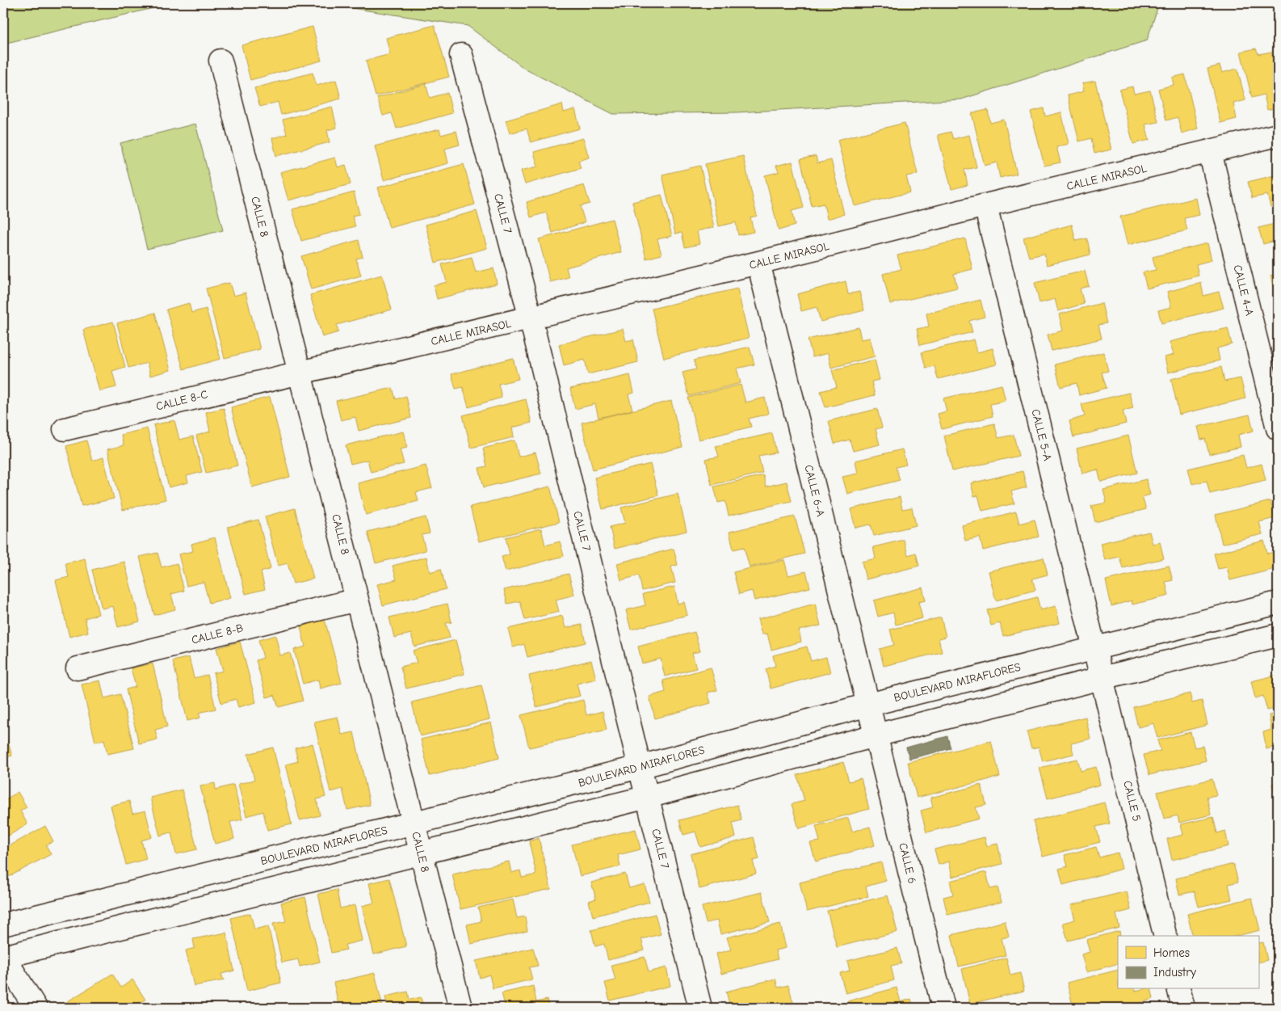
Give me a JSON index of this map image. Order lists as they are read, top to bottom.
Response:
{
  "streets": {
    "street": [
      "CALLE MIRASOL",
      "CALLE 7",
      "CALLE 8",
      "CALLE 4-A",
      "CALLE 8-C",
      "CALLE 5-A",
      "CALLE 6-A",
      "CALLE 8-B",
      "BOULEVARD MIRAFLORES",
      "CALLE 5",
      "CALLE 6"
    ]
  },
  "crossings": [
    ["CALLE MIRASOL", "CALLE 7"],
    ["CALLE MIRASOL", "CALLE 8"],
    ["CALLE MIRASOL", "CALLE 4-A"],
    ["CALLE MIRASOL", "CALLE 8-C"],
    ["CALLE MIRASOL", "CALLE 5-A"],
    ["CALLE MIRASOL", "CALLE 6-A"],
    ["CALLE 7", "BOULEVARD MIRAFLORES"],
    ["CALLE 8", "CALLE 8-C"],
    ["CALLE 8", "CALLE 8-B"],
    ["CALLE 8", "BOULEVARD MIRAFLORES"],
    ["CALLE 5-A", "BOULEVARD MIRAFLORES"],
    ["CALLE 5-A", "CALLE 5"],
    ["CALLE 6-A", "BOULEVARD MIRAFLORES"],
    ["CALLE 6-A", "CALLE 6"],
    ["BOULEVARD MIRAFLORES", "CALLE 5"],
    ["BOULEVARD MIRAFLORES", "CALLE 6"]
  ],
  "legend": ["Homes", "Industry"]
}
